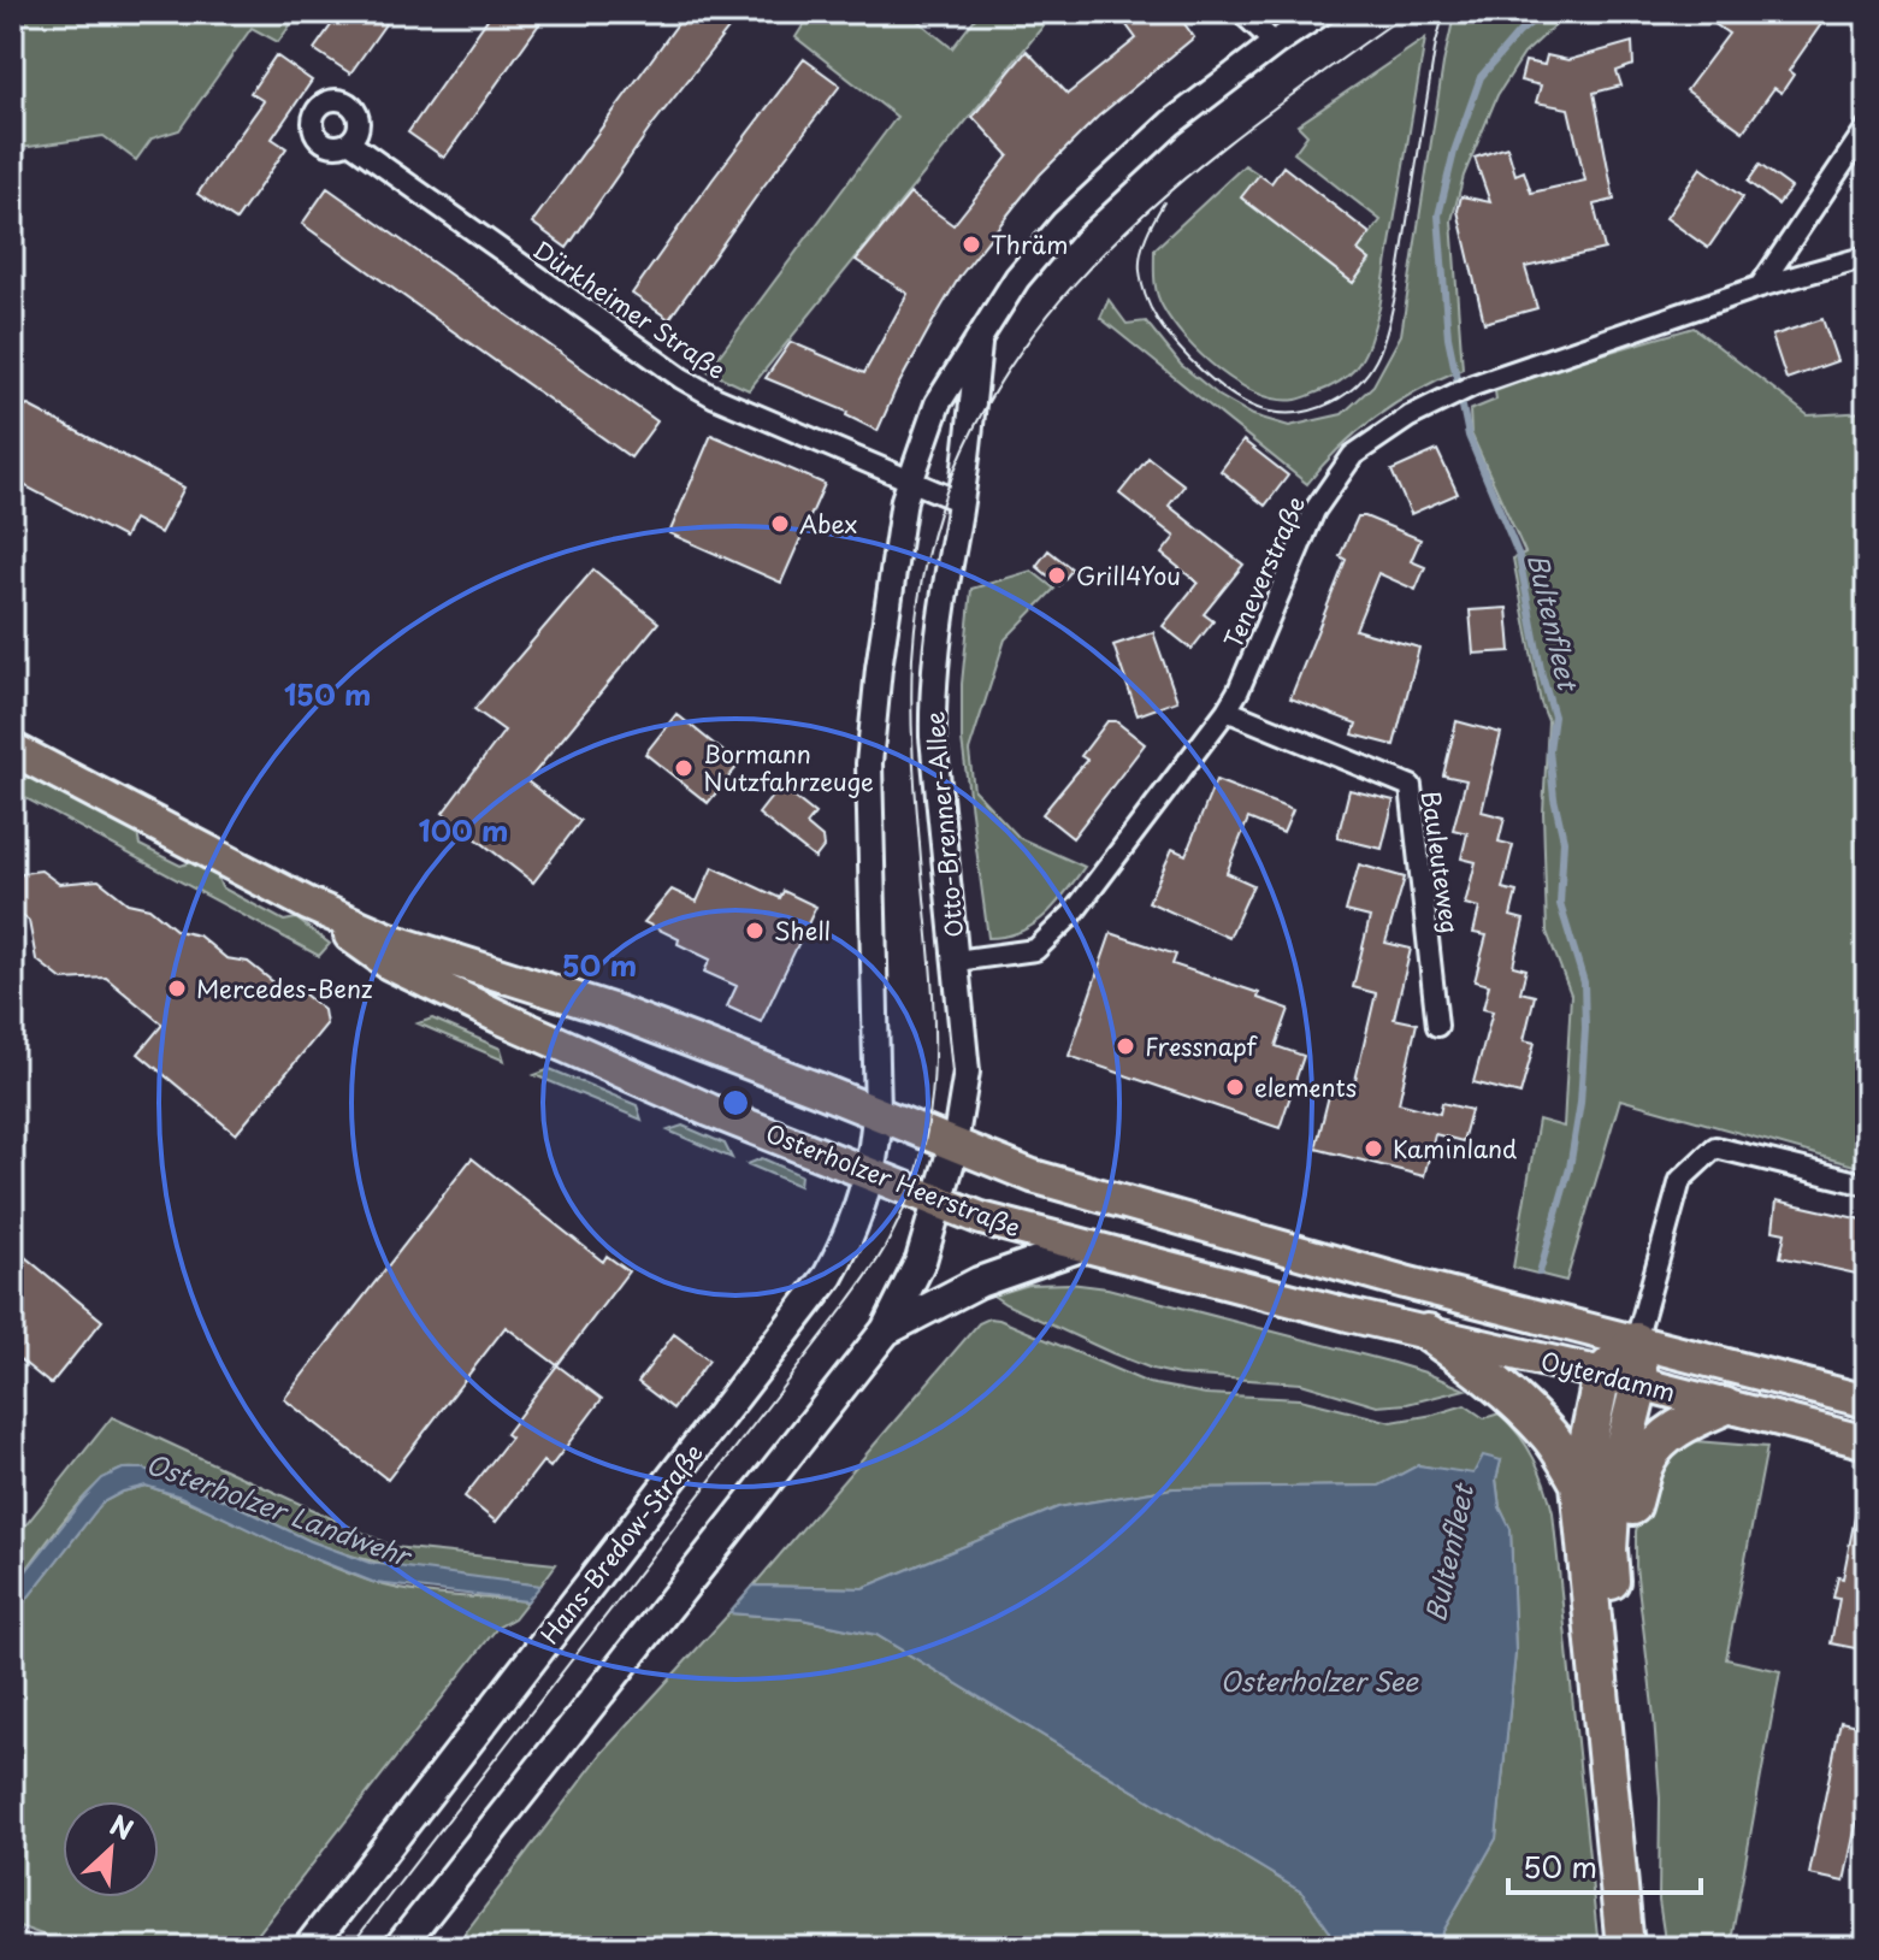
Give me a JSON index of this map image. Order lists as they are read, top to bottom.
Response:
{
  "streets": {
    "main road": ["Osterholzer Heerstraße", "Oyterdamm", "Hans-Bredow-Straße"],
    "street": [
      "Dürkheimer Straße",
      "Teneverstraße",
      "Otto-Brenner-Allee",
      "Bauleuteweg"
    ]
  },
  "crossings": [
    ["Dürkheimer Straße", "Otto-Brenner-Allee"],
    ["Teneverstraße", "Otto-Brenner-Allee"],
    ["Teneverstraße", "Bauleuteweg"],
    ["Otto-Brenner-Allee", "Osterholzer Heerstraße"],
    ["Otto-Brenner-Allee", "Hans-Bredow-Straße"],
    ["Osterholzer Heerstraße", "Oyterdamm"],
    ["Osterholzer Heerstraße", "Hans-Bredow-Straße"]
  ],
  "water": ["Bultenfleet", "Osterholzer Landwehr", "Osterholzer See"],
  "places": [
    "Thräm",
    "Abex",
    "Grill4You",
    "Bormann Nutzfahrzeuge",
    "Shell",
    "Mercedes-Benz",
    "Fressnapf",
    "elements",
    "Kaminland"
  ],
  "scale_bar": "50 m",
  "north": "top right",
  "rings": ["150 m", "100 m", "50 m"]
}
